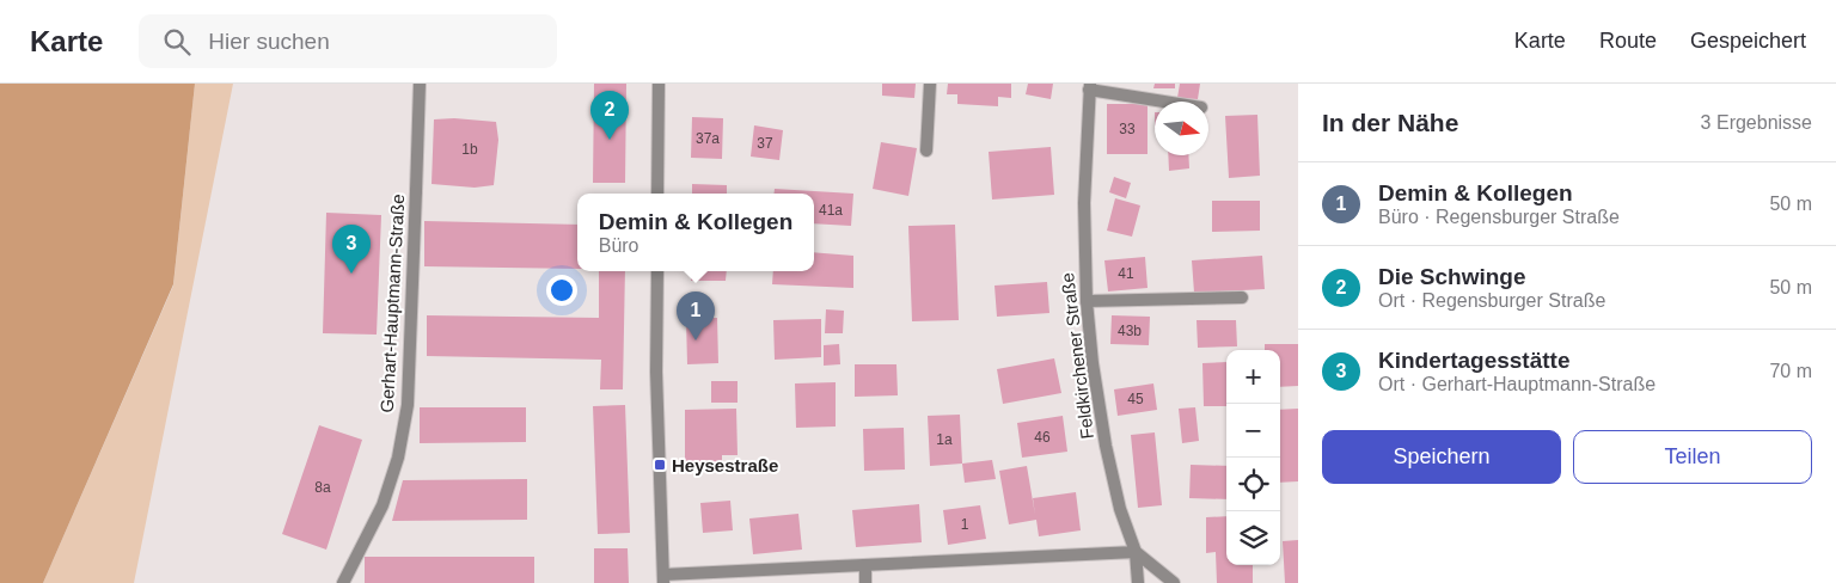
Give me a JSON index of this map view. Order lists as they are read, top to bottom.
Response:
{
  "streets": {
    "street": ["Gerhart-Hauptmann-Straße", "Feldkirchener Straße"]
  },
  "places": {
    "transit": ["Heysestraße"]
  },
  "house_numbers": [
    "33",
    "37a",
    "37",
    "1b",
    "41a",
    "41",
    "43b",
    "45",
    "46",
    "1a",
    "8a",
    "1"
  ],
  "north": "right",
  "page": {
    "header": "Karte",
    "search": "Hier suchen",
    "nav": ["Karte", "Route", "Gespeichert"],
    "heading": ["In der Nähe", "3 Ergebnisse"],
    "pins": ["2", "3", "1"],
    "list": [
      {
        "mark": "1",
        "name": "Demin & Kollegen",
        "note": "Büro · Regensburger Straße",
        "value": "50 m"
      },
      {
        "mark": "2",
        "name": "Die Schwinge",
        "note": "Ort · Regensburger Straße",
        "value": "50 m"
      },
      {
        "mark": "3",
        "name": "Kindertagesstätte",
        "note": "Ort · Gerhart-Hauptmann-Straße",
        "value": "70 m"
      }
    ],
    "popup": ["Demin & Kollegen", "Büro"],
    "map_buttons": ["+", "−"],
    "buttons": ["Speichern", "Teilen"]
  }
}
